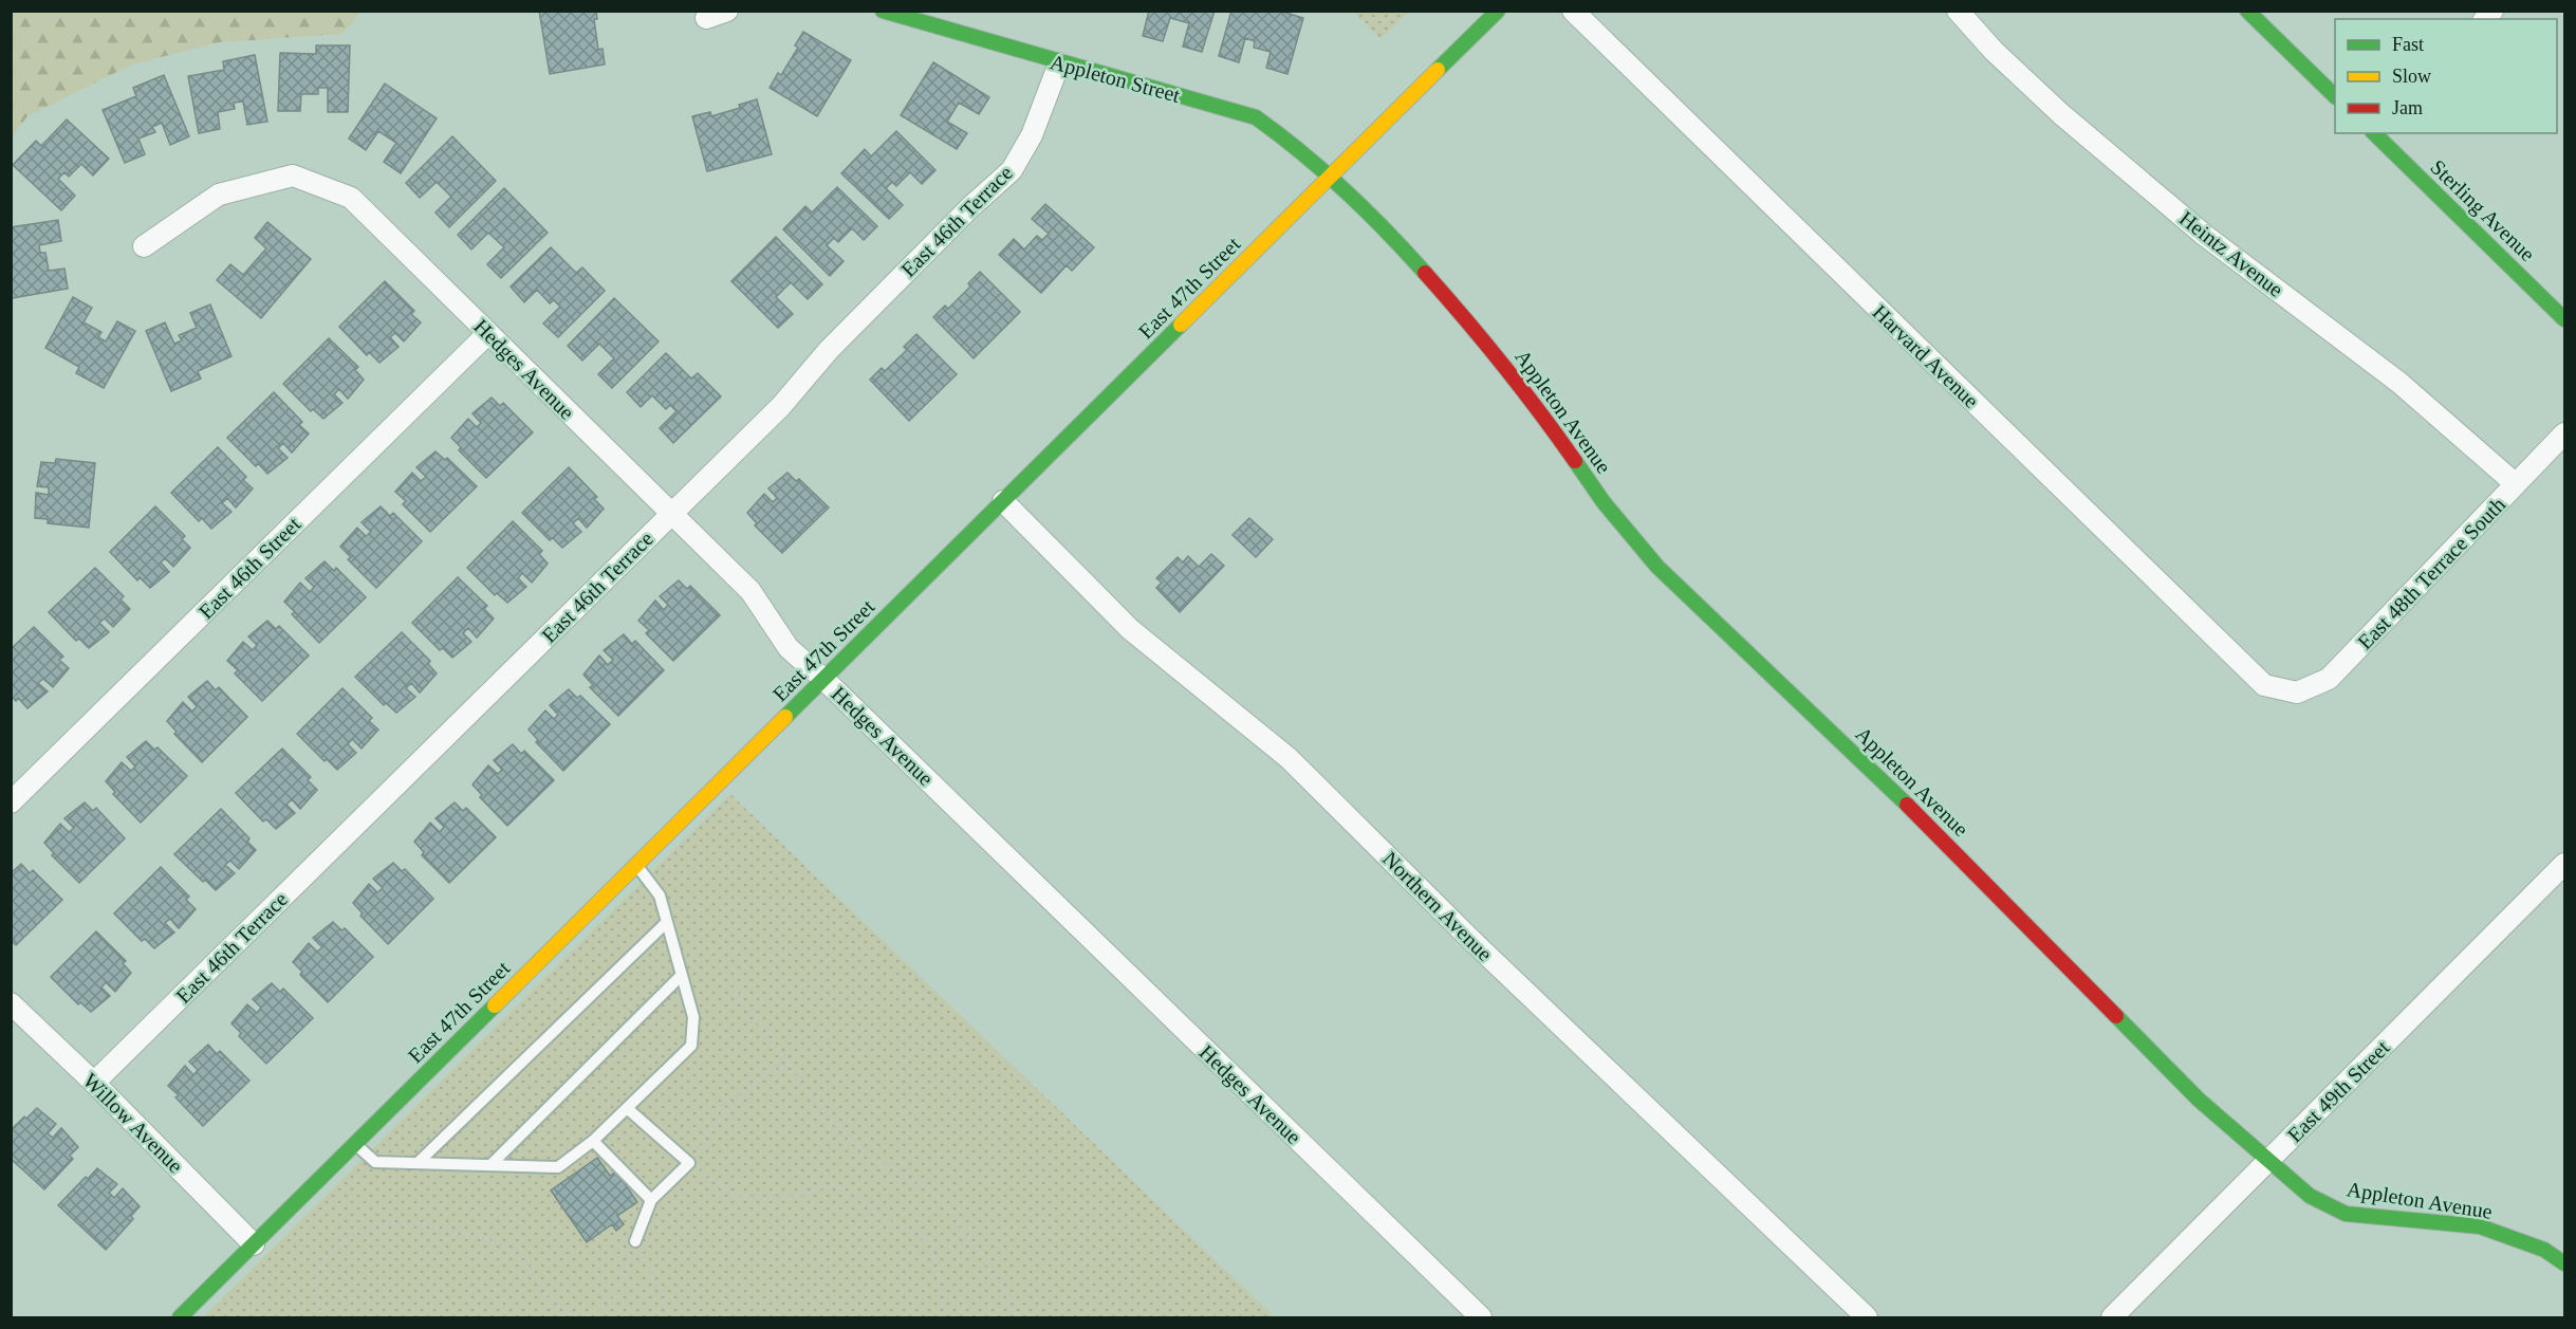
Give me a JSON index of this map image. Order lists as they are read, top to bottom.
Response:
{
  "streets": {
    "street": [
      "Appleton Street",
      "Sterling Avenue",
      "East 46th Terrace",
      "Heintz Avenue",
      "East 47th Street",
      "Harvard Avenue",
      "Hedges Avenue",
      "Appleton Avenue",
      "East 46th Street",
      "East 48th Terrace South",
      "Northern Avenue",
      "East 49th Street",
      "Willow Avenue"
    ]
  },
  "crossings": [
    ["Appleton Street", "East 46th Terrace"],
    ["Appleton Street", "East 47th Street"],
    ["Appleton Street", "Appleton Avenue"],
    ["East 46th Terrace", "Hedges Avenue"],
    ["East 46th Terrace", "Willow Avenue"],
    ["Heintz Avenue", "East 48th Terrace South"],
    ["East 47th Street", "Hedges Avenue"],
    ["East 47th Street", "Appleton Avenue"],
    ["East 47th Street", "Northern Avenue"],
    ["East 47th Street", "Willow Avenue"],
    ["Harvard Avenue", "East 48th Terrace South"],
    ["Hedges Avenue", "East 46th Street"],
    ["Appleton Avenue", "East 49th Street"]
  ],
  "legend": ["Fast", "Slow", "Jam"]
}
